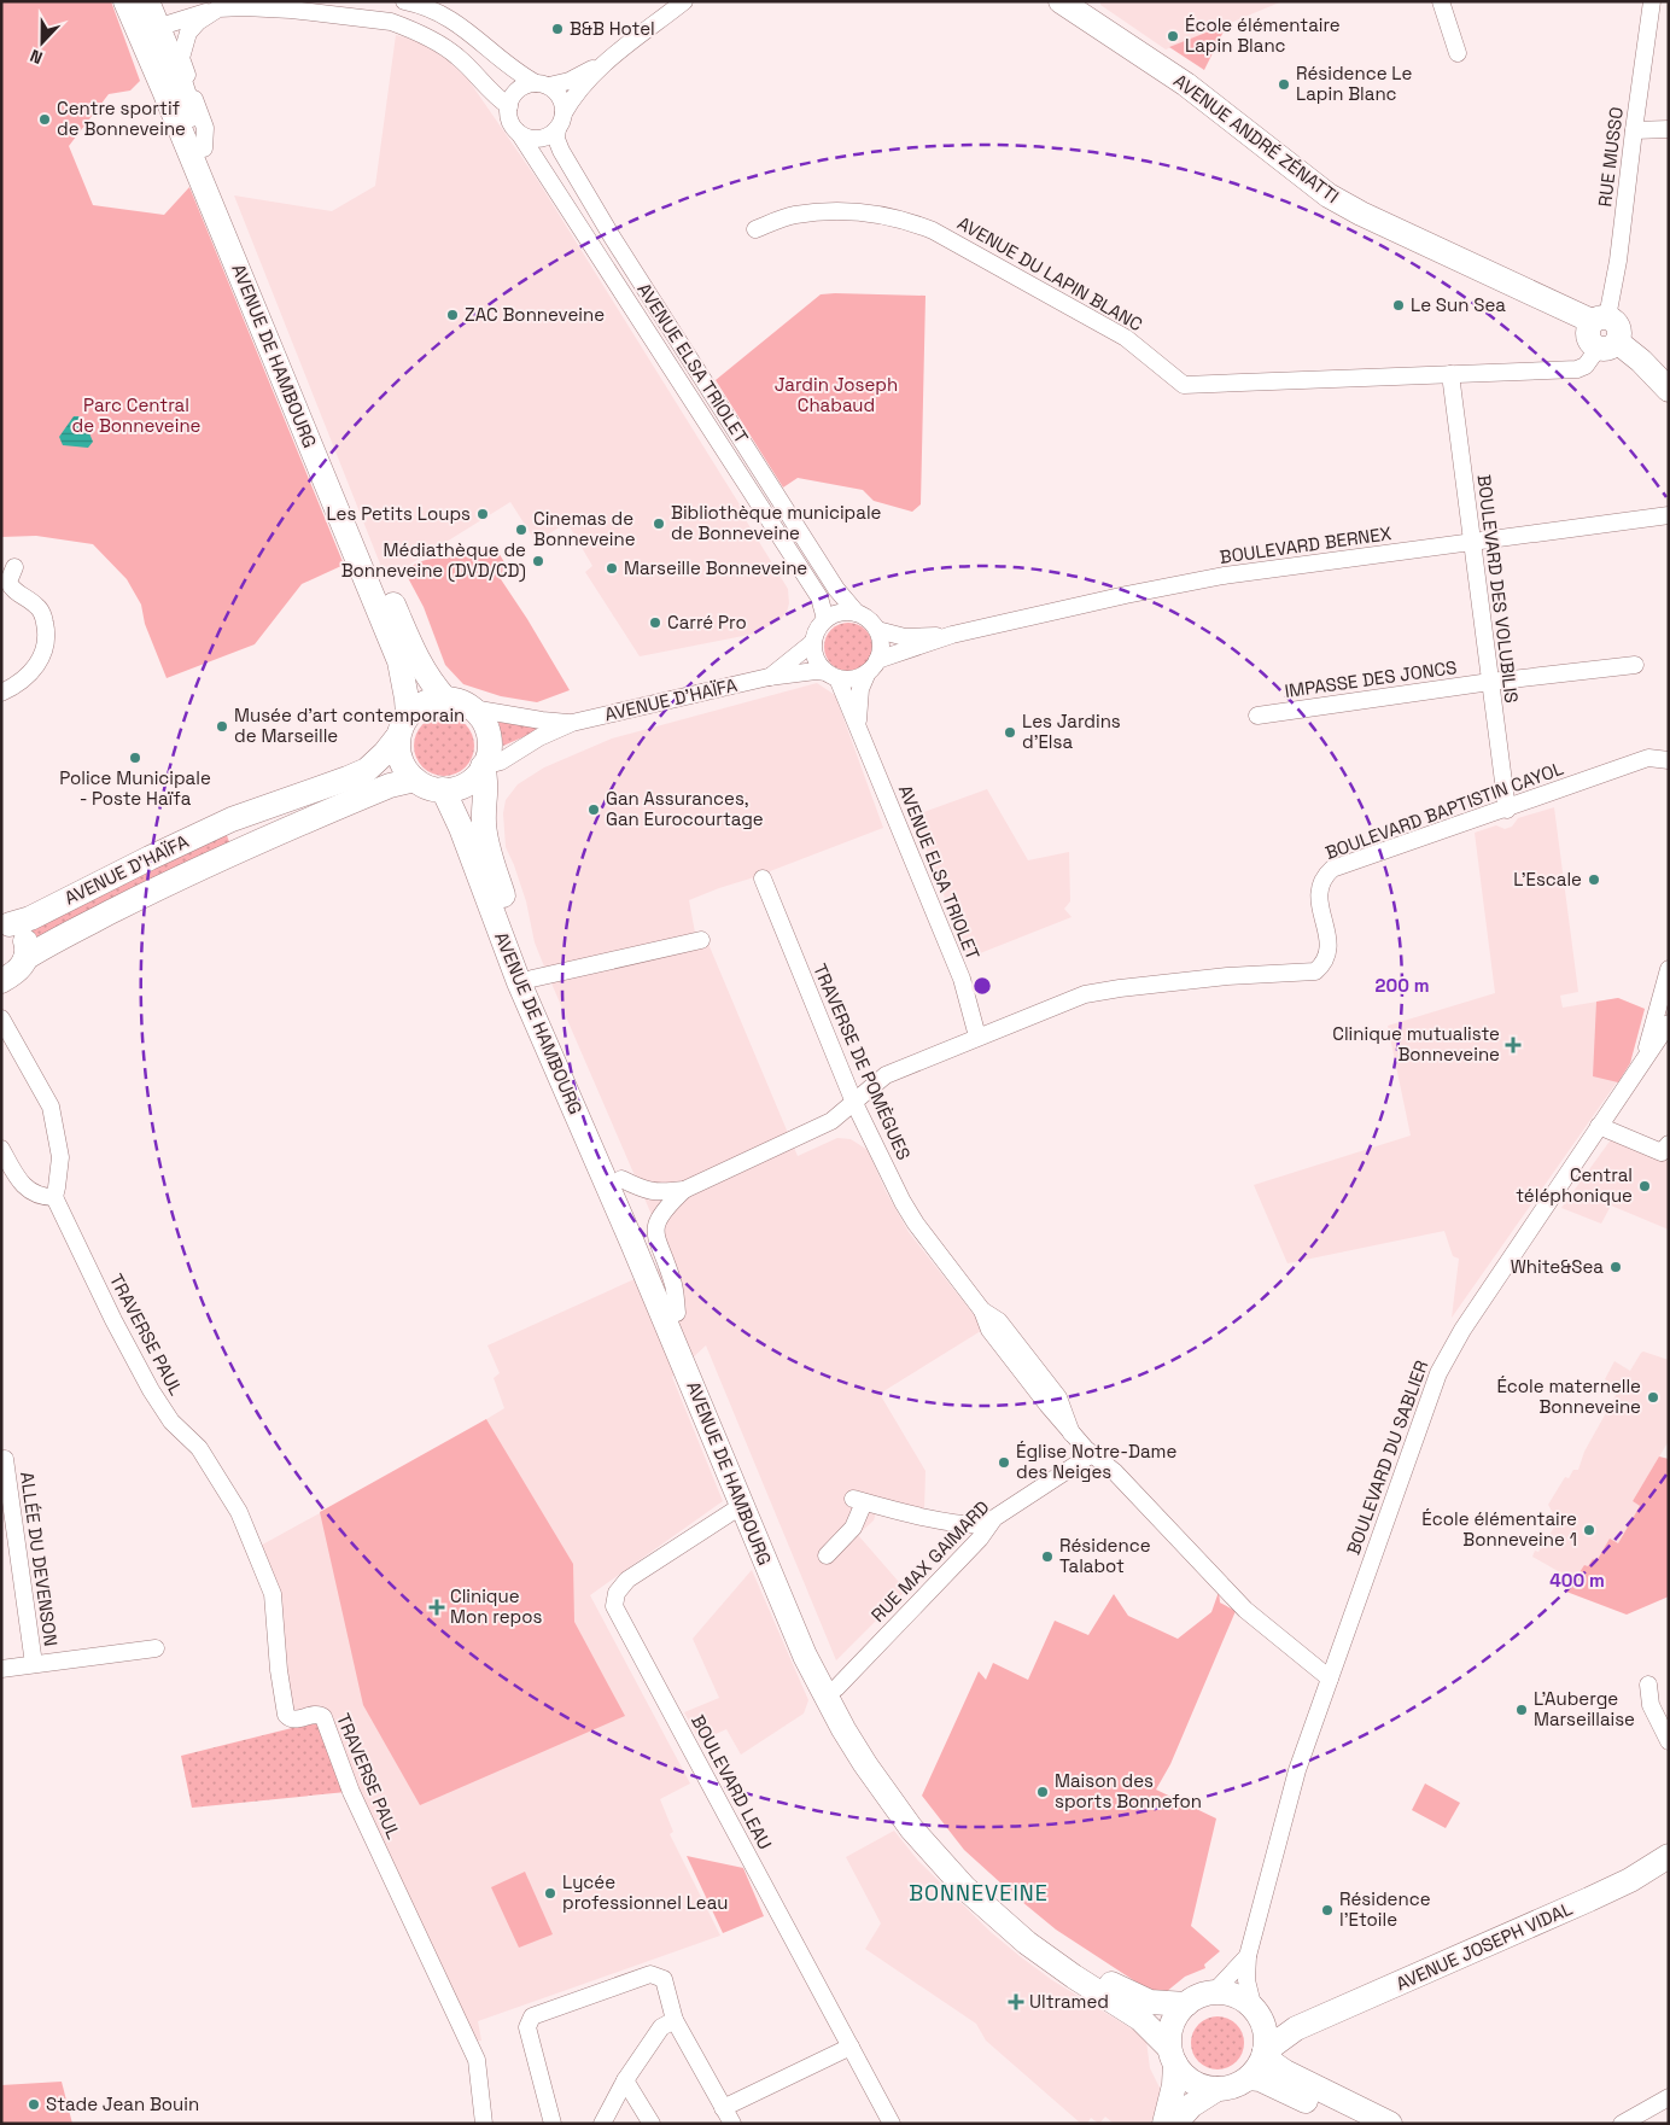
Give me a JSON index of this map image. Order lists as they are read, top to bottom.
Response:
{
  "streets": {
    "street": [
      "AVENUE ANDRÉ ZÉNATTI",
      "RUE MUSSO",
      "AVENUE DU LAPIN BLANC",
      "AVENUE DE HAMBOURG",
      "AVENUE ELSA TRIOLET",
      "BOULEVARD BERNEX",
      "BOULEVARD DES VOLUBILIS",
      "IMPASSE DES JONCS",
      "AVENUE D'HAÏFA",
      "BOULEVARD BAPTISTIN CAYOL",
      "TRAVERSE DE POMÈGUES",
      "TRAVERSE PAUL",
      "BOULEVARD DU SABLIER",
      "ALLÉE DU DEVENSON",
      "RUE MAX GAIMARD",
      "BOULEVARD LEAU",
      "AVENUE JOSEPH VIDAL"
    ]
  },
  "crossings": [
    ["AVENUE ANDRÉ ZÉNATTI", "RUE MUSSO"],
    ["AVENUE DU LAPIN BLANC", "BOULEVARD DES VOLUBILIS"],
    ["AVENUE DE HAMBOURG", "AVENUE D'HAÏFA"],
    ["AVENUE DE HAMBOURG", "BOULEVARD BAPTISTIN CAYOL"],
    ["AVENUE DE HAMBOURG", "BOULEVARD DU SABLIER"],
    ["AVENUE DE HAMBOURG", "RUE MAX GAIMARD"],
    ["AVENUE DE HAMBOURG", "BOULEVARD LEAU"],
    ["AVENUE DE HAMBOURG", "AVENUE JOSEPH VIDAL"],
    ["AVENUE ELSA TRIOLET", "BOULEVARD BERNEX"],
    ["AVENUE ELSA TRIOLET", "AVENUE D'HAÏFA"],
    ["AVENUE ELSA TRIOLET", "BOULEVARD BAPTISTIN CAYOL"],
    ["BOULEVARD BERNEX", "BOULEVARD DES VOLUBILIS"],
    ["BOULEVARD BERNEX", "AVENUE D'HAÏFA"],
    ["BOULEVARD DES VOLUBILIS", "IMPASSE DES JONCS"],
    ["BOULEVARD DES VOLUBILIS", "BOULEVARD BAPTISTIN CAYOL"],
    ["BOULEVARD BAPTISTIN CAYOL", "TRAVERSE DE POMÈGUES"],
    ["TRAVERSE DE POMÈGUES", "BOULEVARD DU SABLIER"],
    ["TRAVERSE DE POMÈGUES", "RUE MAX GAIMARD"],
    ["BOULEVARD DU SABLIER", "AVENUE JOSEPH VIDAL"]
  ],
  "districts": ["BONNEVEINE"],
  "parks": ["Jardin Joseph Chabaud", "Parc Central de Bonneveine"],
  "places": {
    "other": [
      "B&B Hotel",
      "École élémentaire Lapin Blanc",
      "Résidence Le Lapin Blanc",
      "Centre sportif de Bonneveine",
      "Le Sun Sea",
      "ZAC Bonneveine",
      "Les Petits Loups",
      "Bibliothèque municipale de Bonneveine",
      "Cinemas de Bonneveine",
      "Médiathèque de Bonneveine (DVD/CD)",
      "Marseille Bonneveine",
      "Carré Pro",
      "Musée d'art contemporain de Marseille",
      "Les Jardins d'Elsa",
      "Police Municipale - Poste Haïfa",
      "Gan Assurances, Gan Eurocourtage",
      "L'Escale",
      "Central téléphonique",
      "White&Sea",
      "École maternelle Bonneveine",
      "Église Notre-Dame des Neiges",
      "École élémentaire Bonneveine 1",
      "Résidence Talabot",
      "L'Auberge Marseillaise",
      "Maison des sports Bonnefon",
      "Lycée professionnel Leau",
      "Résidence l'Etoile",
      "Stade Jean Bouin"
    ],
    "health": ["Clinique mutualiste Bonneveine", "Clinique Mon repos", "Ultramed"]
  },
  "north": "bottom",
  "rings": ["200 m", "400 m"]
}
